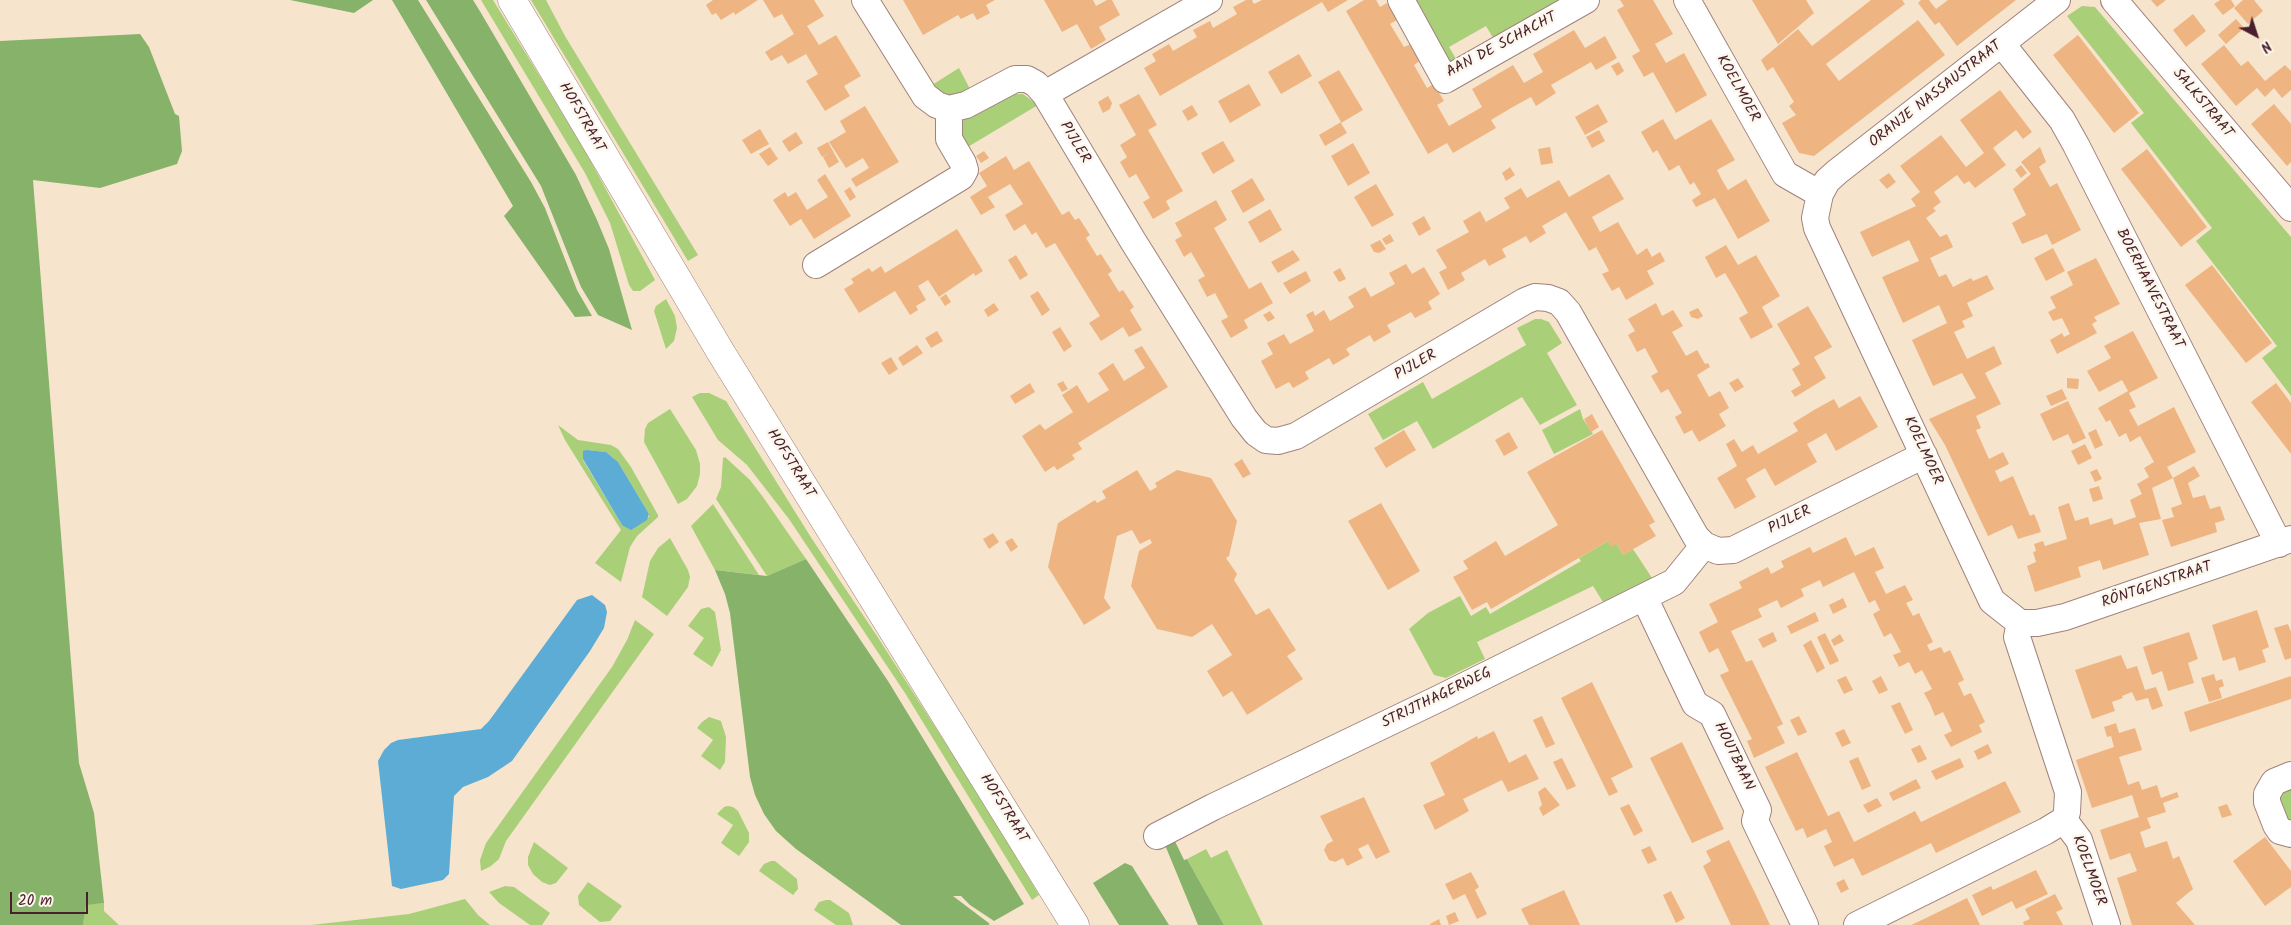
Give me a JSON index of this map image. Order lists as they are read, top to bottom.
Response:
{
  "streets": {
    "main road": ["HOFSTRAAT"],
    "street": [
      "AAN DE SCHACHT",
      "KOELMOER",
      "ORANJE NASSAUSTRAAT",
      "SALKSTRAAT",
      "PIJLER",
      "BOERHAAVESTRAAT",
      "RÖNTGENSTRAAT",
      "STRIJTHAGERWEG",
      "HOUTBAAN"
    ]
  },
  "crossings": [
    ["KOELMOER", "ORANJE NASSAUSTRAAT"],
    ["KOELMOER", "PIJLER"],
    ["KOELMOER", "RÖNTGENSTRAAT"],
    ["ORANJE NASSAUSTRAAT", "BOERHAAVESTRAAT"],
    ["PIJLER", "STRIJTHAGERWEG"],
    ["BOERHAAVESTRAAT", "RÖNTGENSTRAAT"],
    ["STRIJTHAGERWEG", "HOUTBAAN"]
  ],
  "scale_bar": "20 m",
  "north": "bottom right"
}
